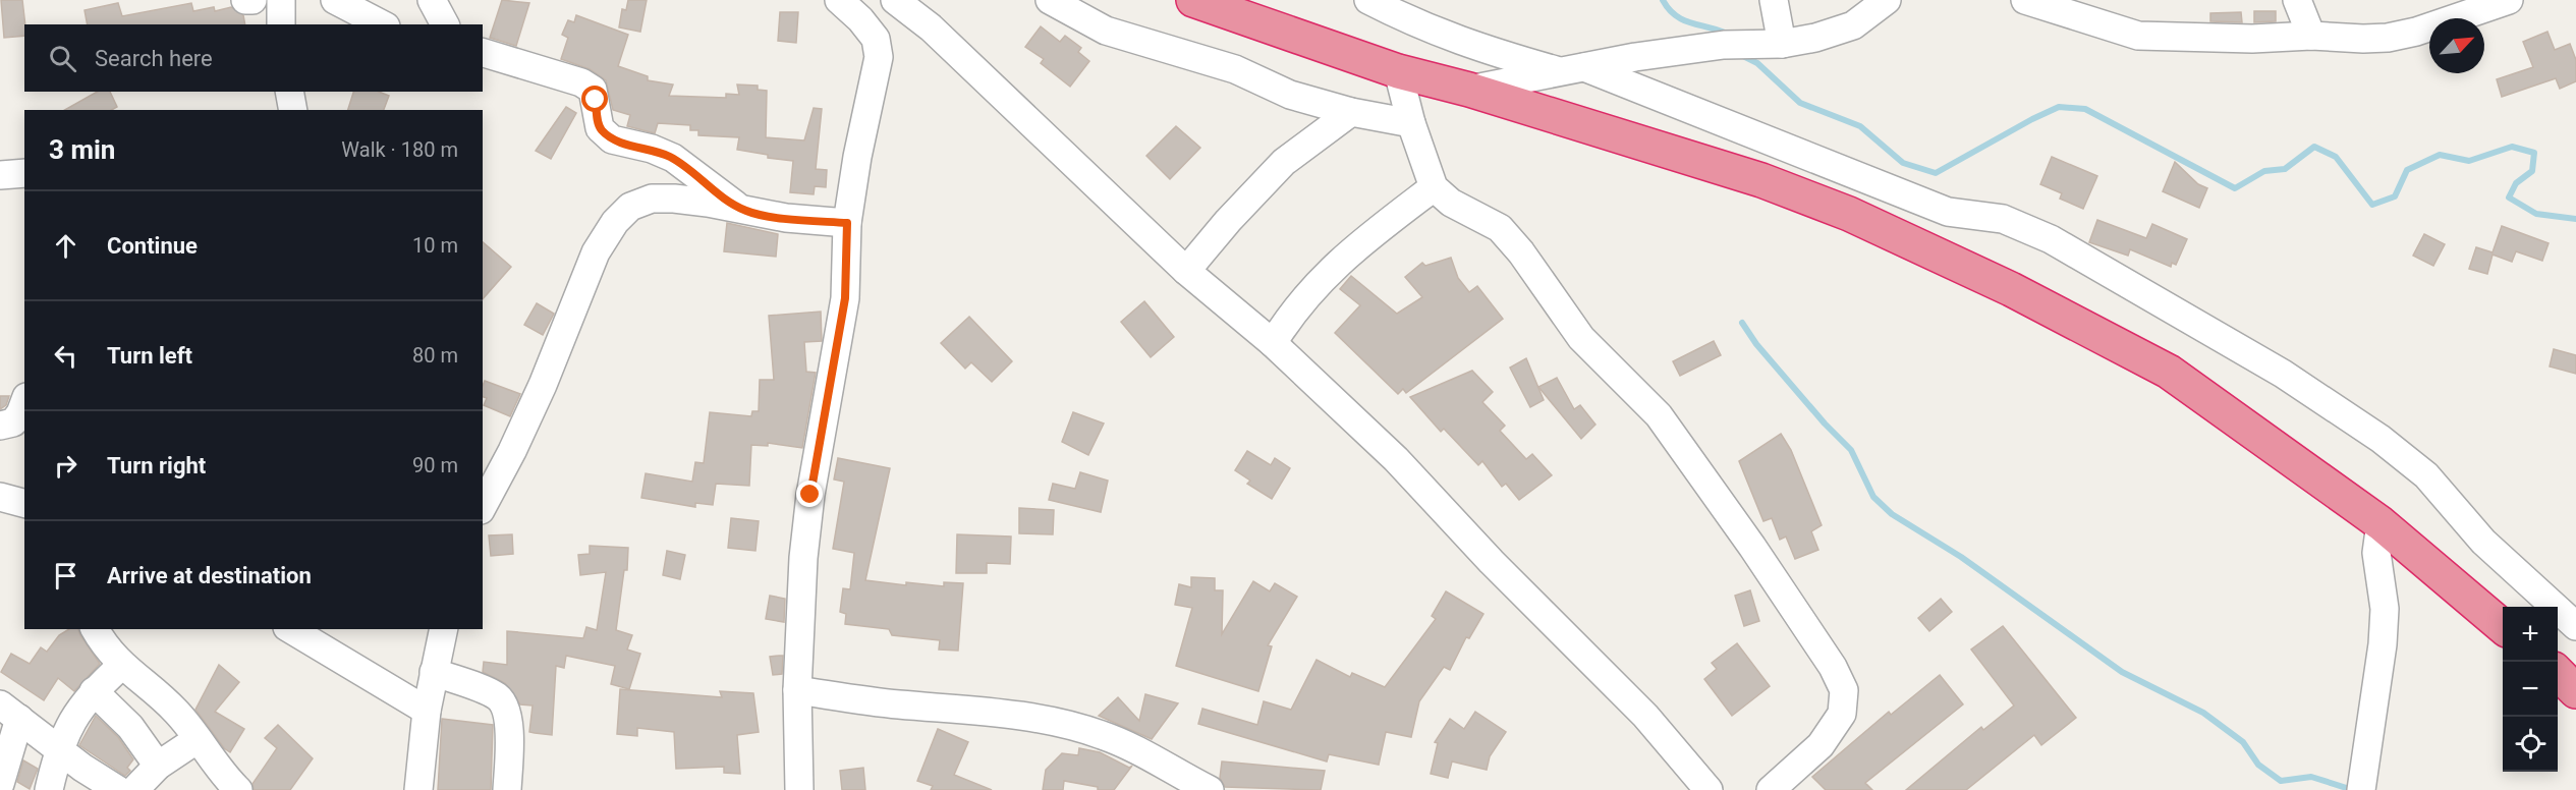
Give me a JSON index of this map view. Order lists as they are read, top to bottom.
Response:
{
  "north": "top right",
  "page": {
    "search": "Search here",
    "heading": ["3 min", "Walk · 180 m"],
    "list": [
      ["Continue", "10 m"],
      ["Turn left", "80 m"],
      ["Turn right", "90 m"],
      "Arrive at destination"
    ],
    "map_buttons": ["+", "−"]
  }
}
